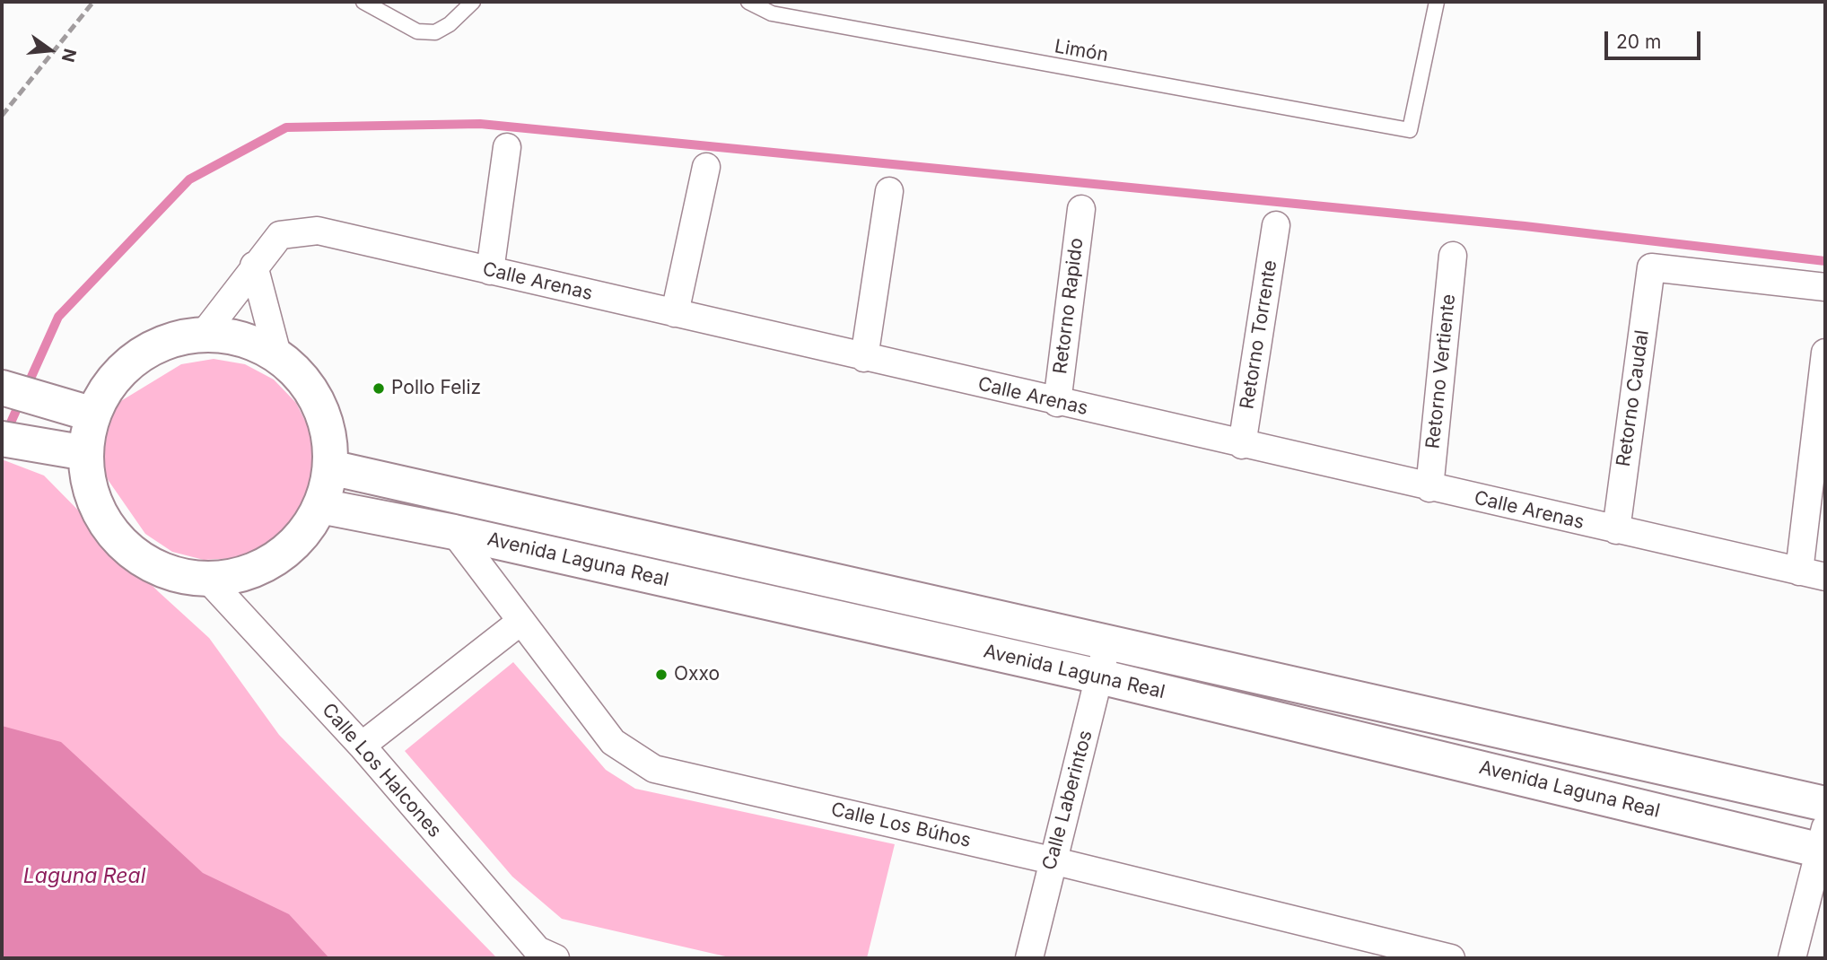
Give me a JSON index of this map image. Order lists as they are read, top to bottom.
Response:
{
  "streets": {
    "street": [
      "Calle Arenas",
      "Retorno Rapido",
      "Retorno Torrente",
      "Retorno Vertiente",
      "Retorno Caudal",
      "Avenida Laguna Real",
      "Calle Los Halcones",
      "Calle Laberintos",
      "Calle Los Búhos"
    ],
    "lane": ["Limón"]
  },
  "crossings": [
    ["Calle Arenas", "Retorno Rapido"],
    ["Calle Arenas", "Retorno Torrente"],
    ["Calle Arenas", "Retorno Vertiente"],
    ["Calle Arenas", "Retorno Caudal"],
    ["Avenida Laguna Real", "Calle Laberintos"],
    ["Avenida Laguna Real", "Calle Los Búhos"],
    ["Calle Laberintos", "Calle Los Búhos"]
  ],
  "water": ["Laguna Real"],
  "places": ["Pollo Feliz", "Oxxo"],
  "scale_bar": "20 m",
  "north": "right"
}
